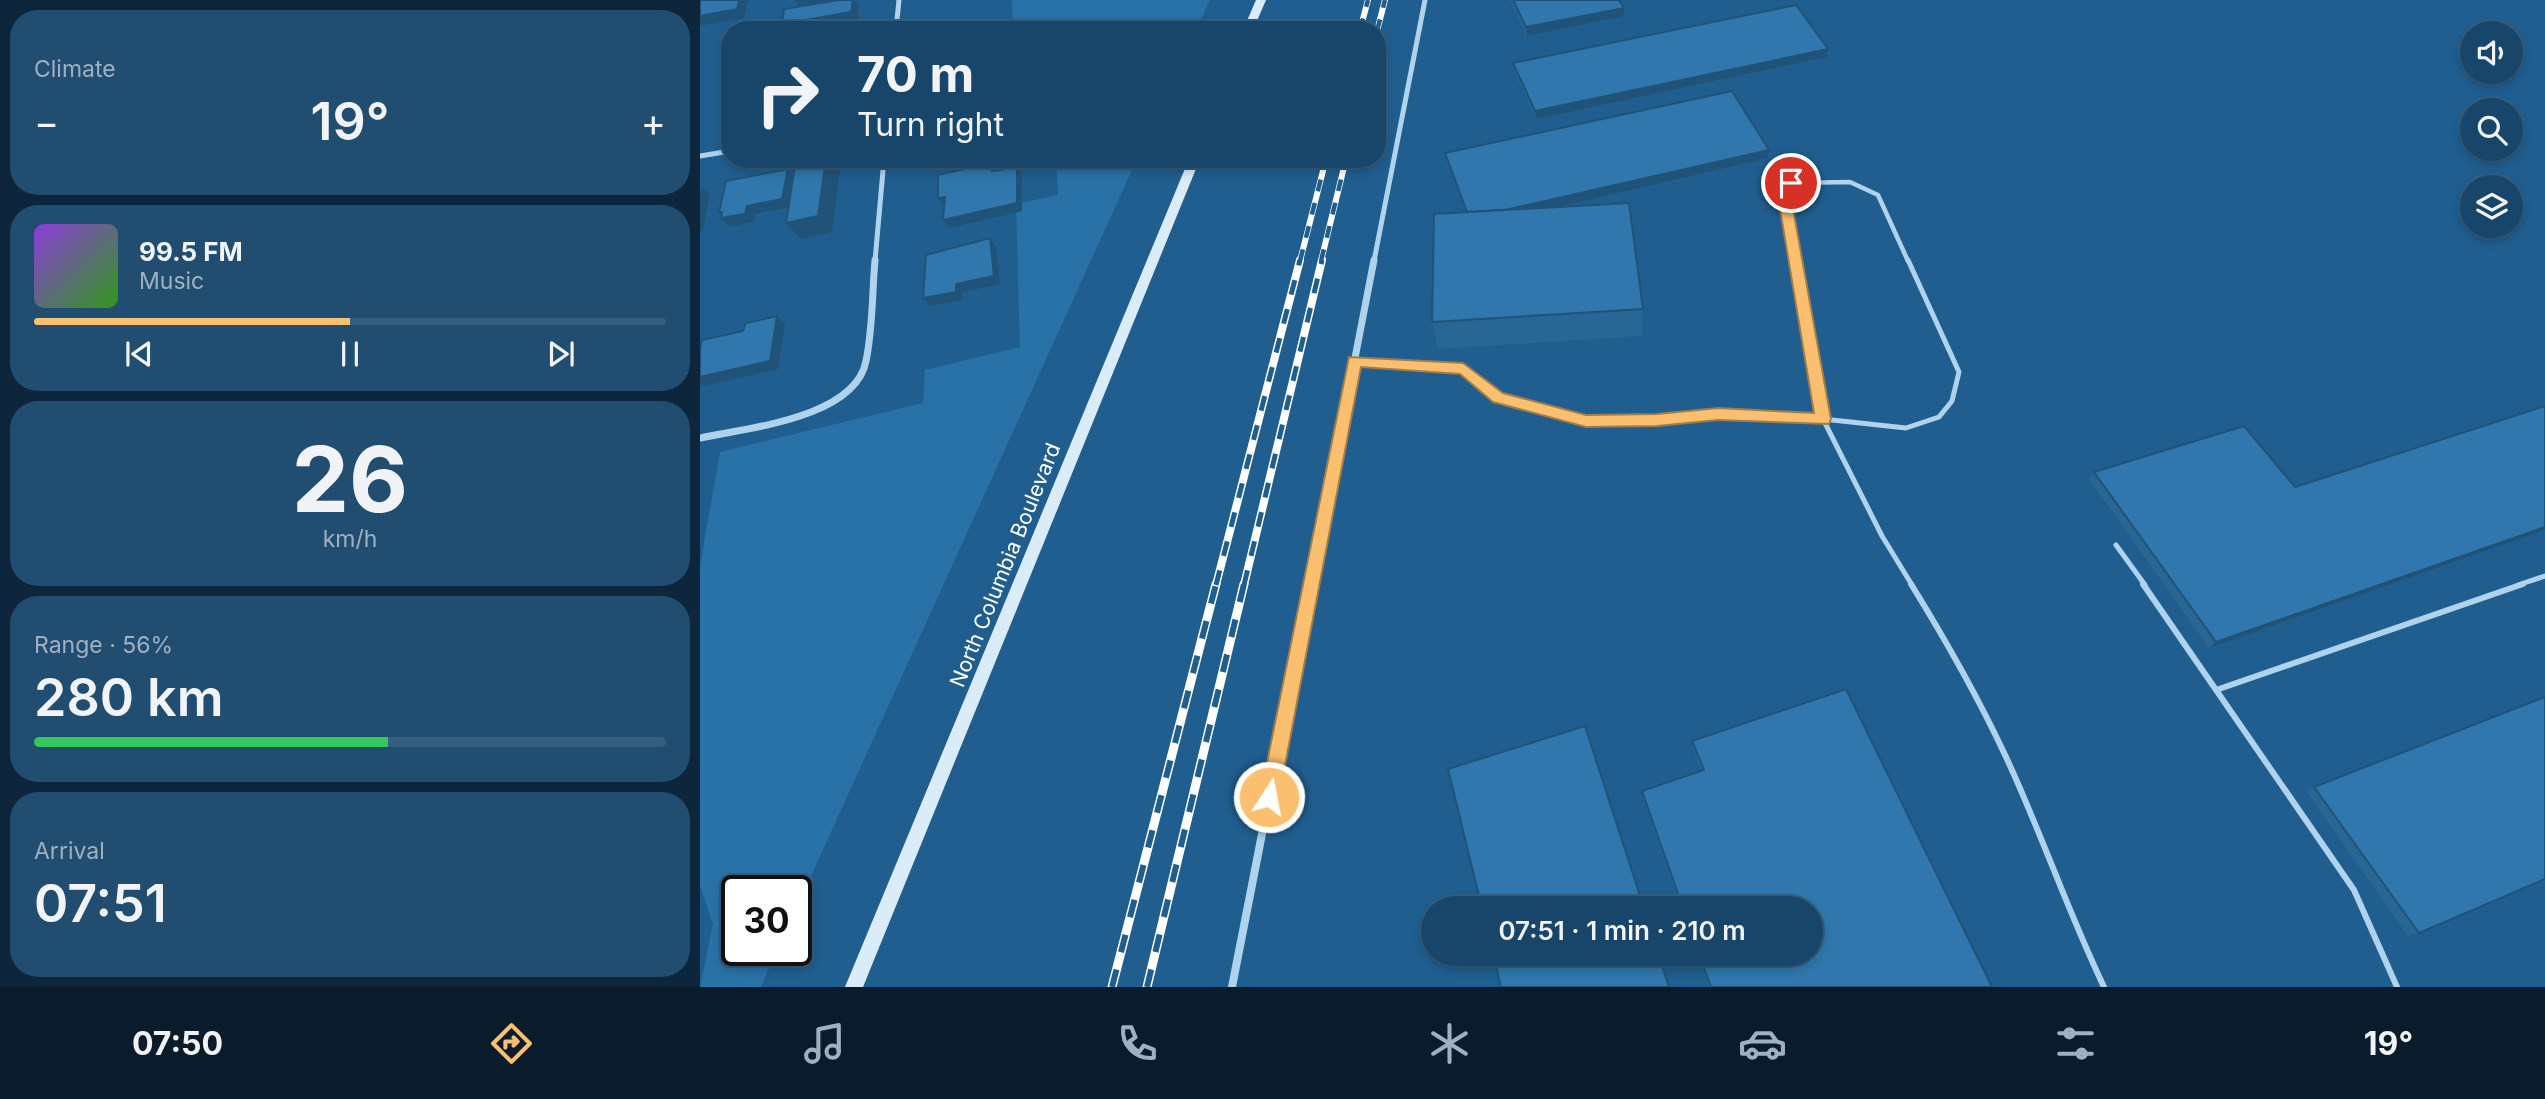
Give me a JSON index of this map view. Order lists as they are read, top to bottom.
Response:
{
  "streets": {
    "main road": ["North Columbia Boulevard"]
  },
  "page": {
    "tile": [
      "Climate",
      ["26", "km/h"],
      ["Range · 56%", "280 km"],
      ["Arrival", "07:51"]
    ],
    "turn": ["70 m", "Turn right"],
    "heat": ["−", "19°", "+"],
    "song": ["99.5 FM", "Music"],
    "limit": "30",
    "trip": "07:51 · 1 min · 210 m",
    "tabs": ["07:50", "19°"]
  }
}
